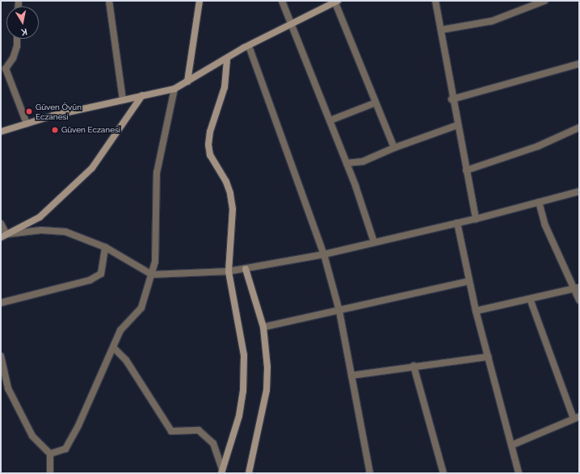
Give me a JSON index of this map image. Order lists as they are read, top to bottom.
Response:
{
  "places": ["Güven Övün Eczanesi", "Güven Eczanesi"],
  "north": "bottom"
}
